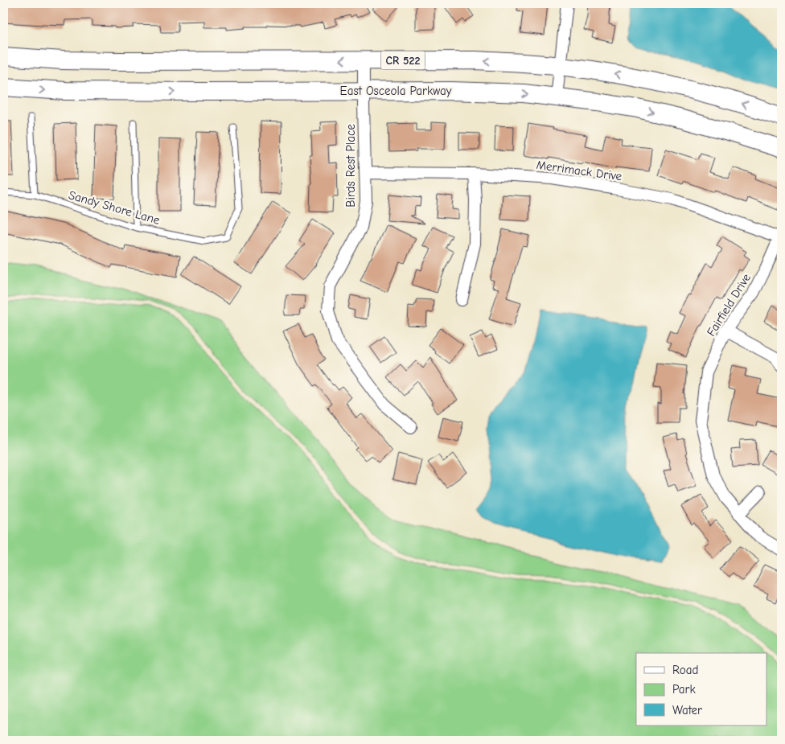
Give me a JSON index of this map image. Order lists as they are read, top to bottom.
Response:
{
  "streets": {
    "main road": ["CR 522", "East Osceola Parkway"],
    "street": ["Birds Rest Place", "Merrimack Drive", "Fairfield Drive"],
    "lane": ["Sandy Shore Lane"]
  },
  "crossings": [
    ["CR 522", "Birds Rest Place"],
    ["East Osceola Parkway", "Birds Rest Place"],
    ["Birds Rest Place", "Merrimack Drive"],
    ["Merrimack Drive", "Fairfield Drive"]
  ],
  "legend": ["Road", "Park", "Water"]
}
